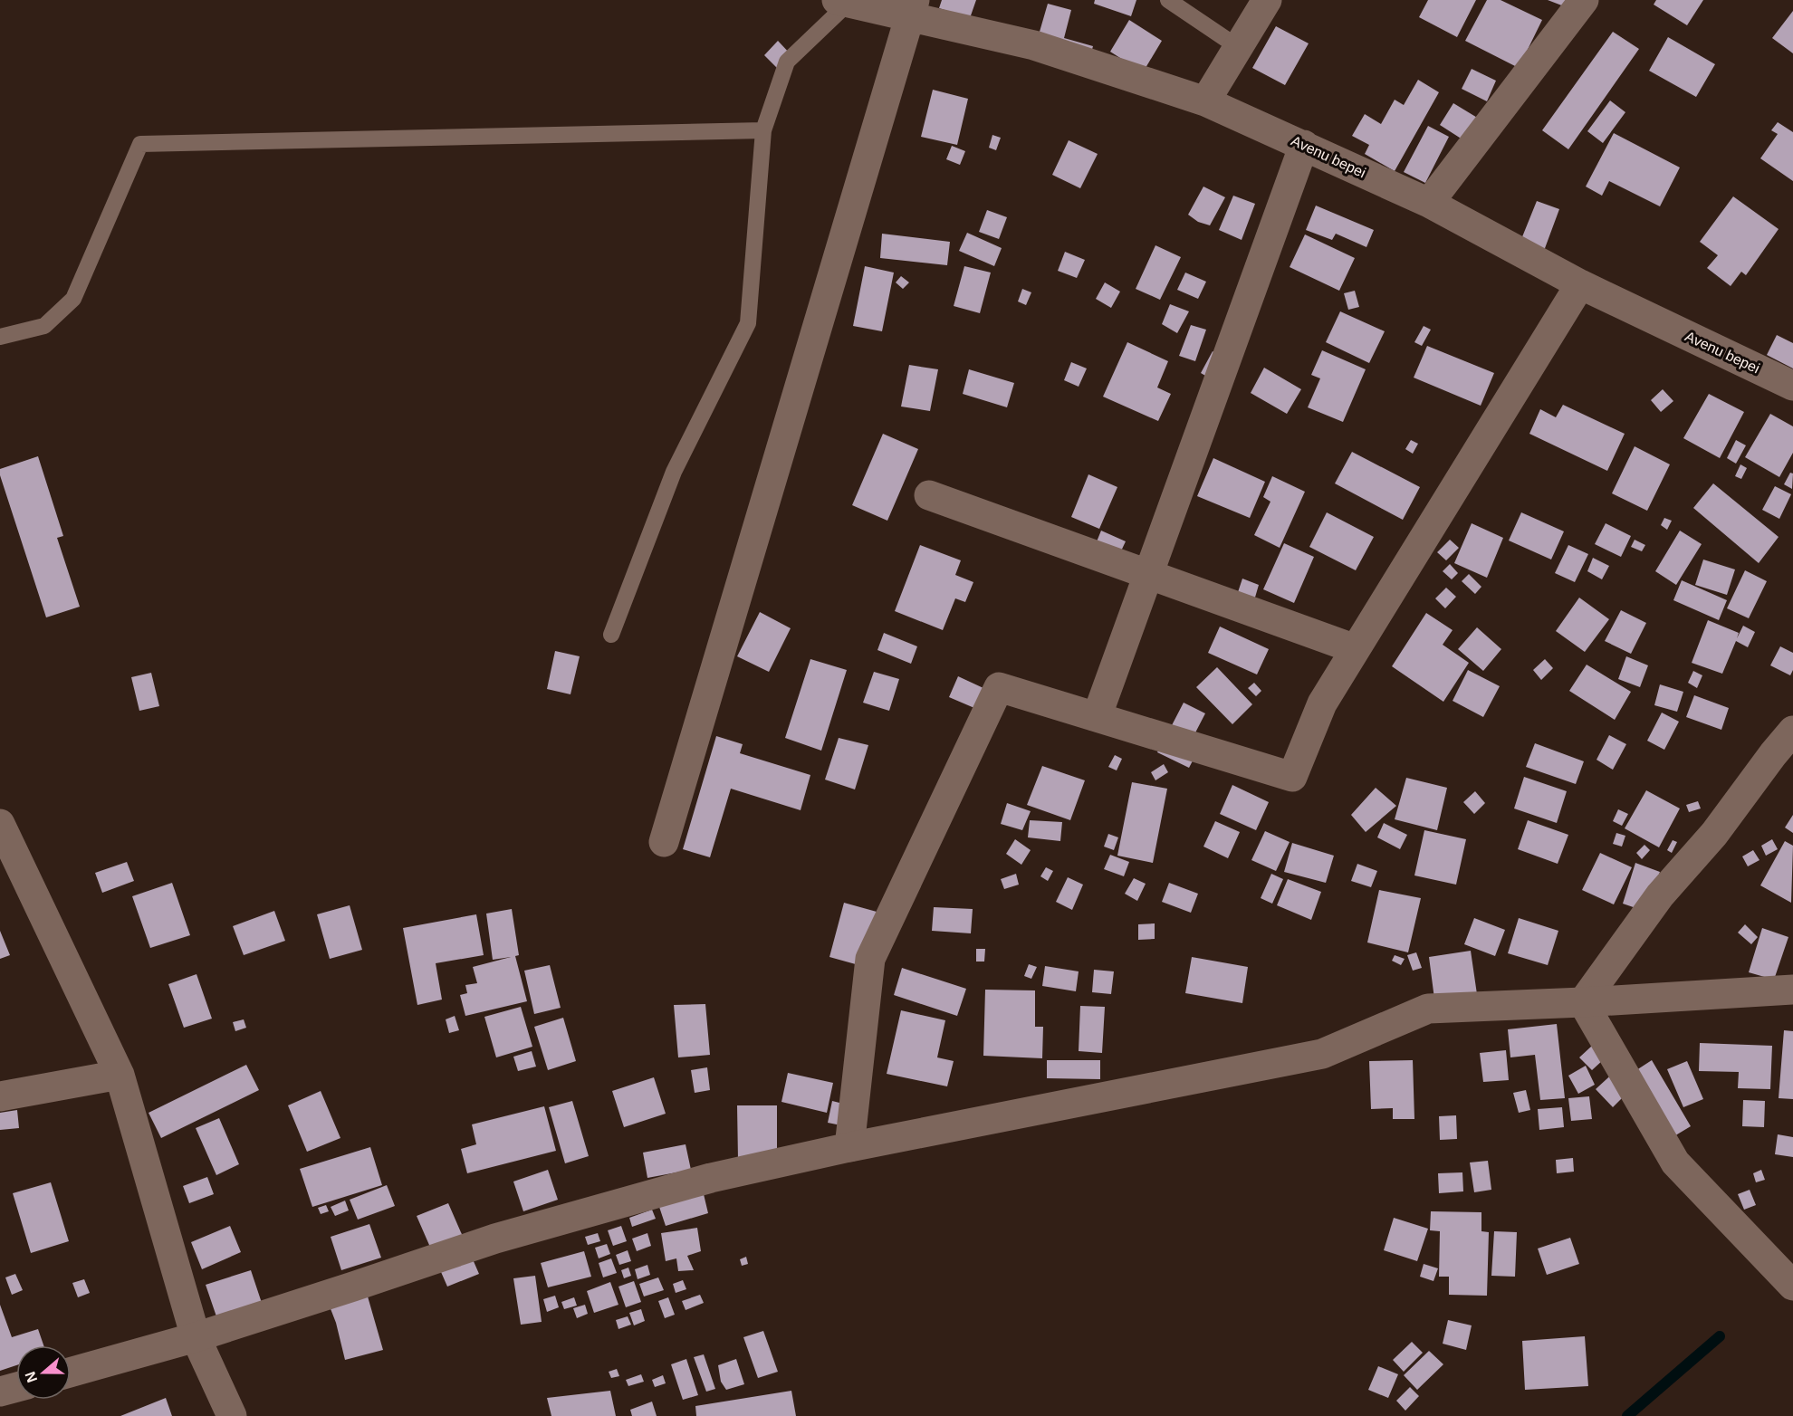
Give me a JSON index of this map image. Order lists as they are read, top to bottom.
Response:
{
  "streets": {
    "street": ["Avenu bepei"]
  },
  "north": "left"
}
